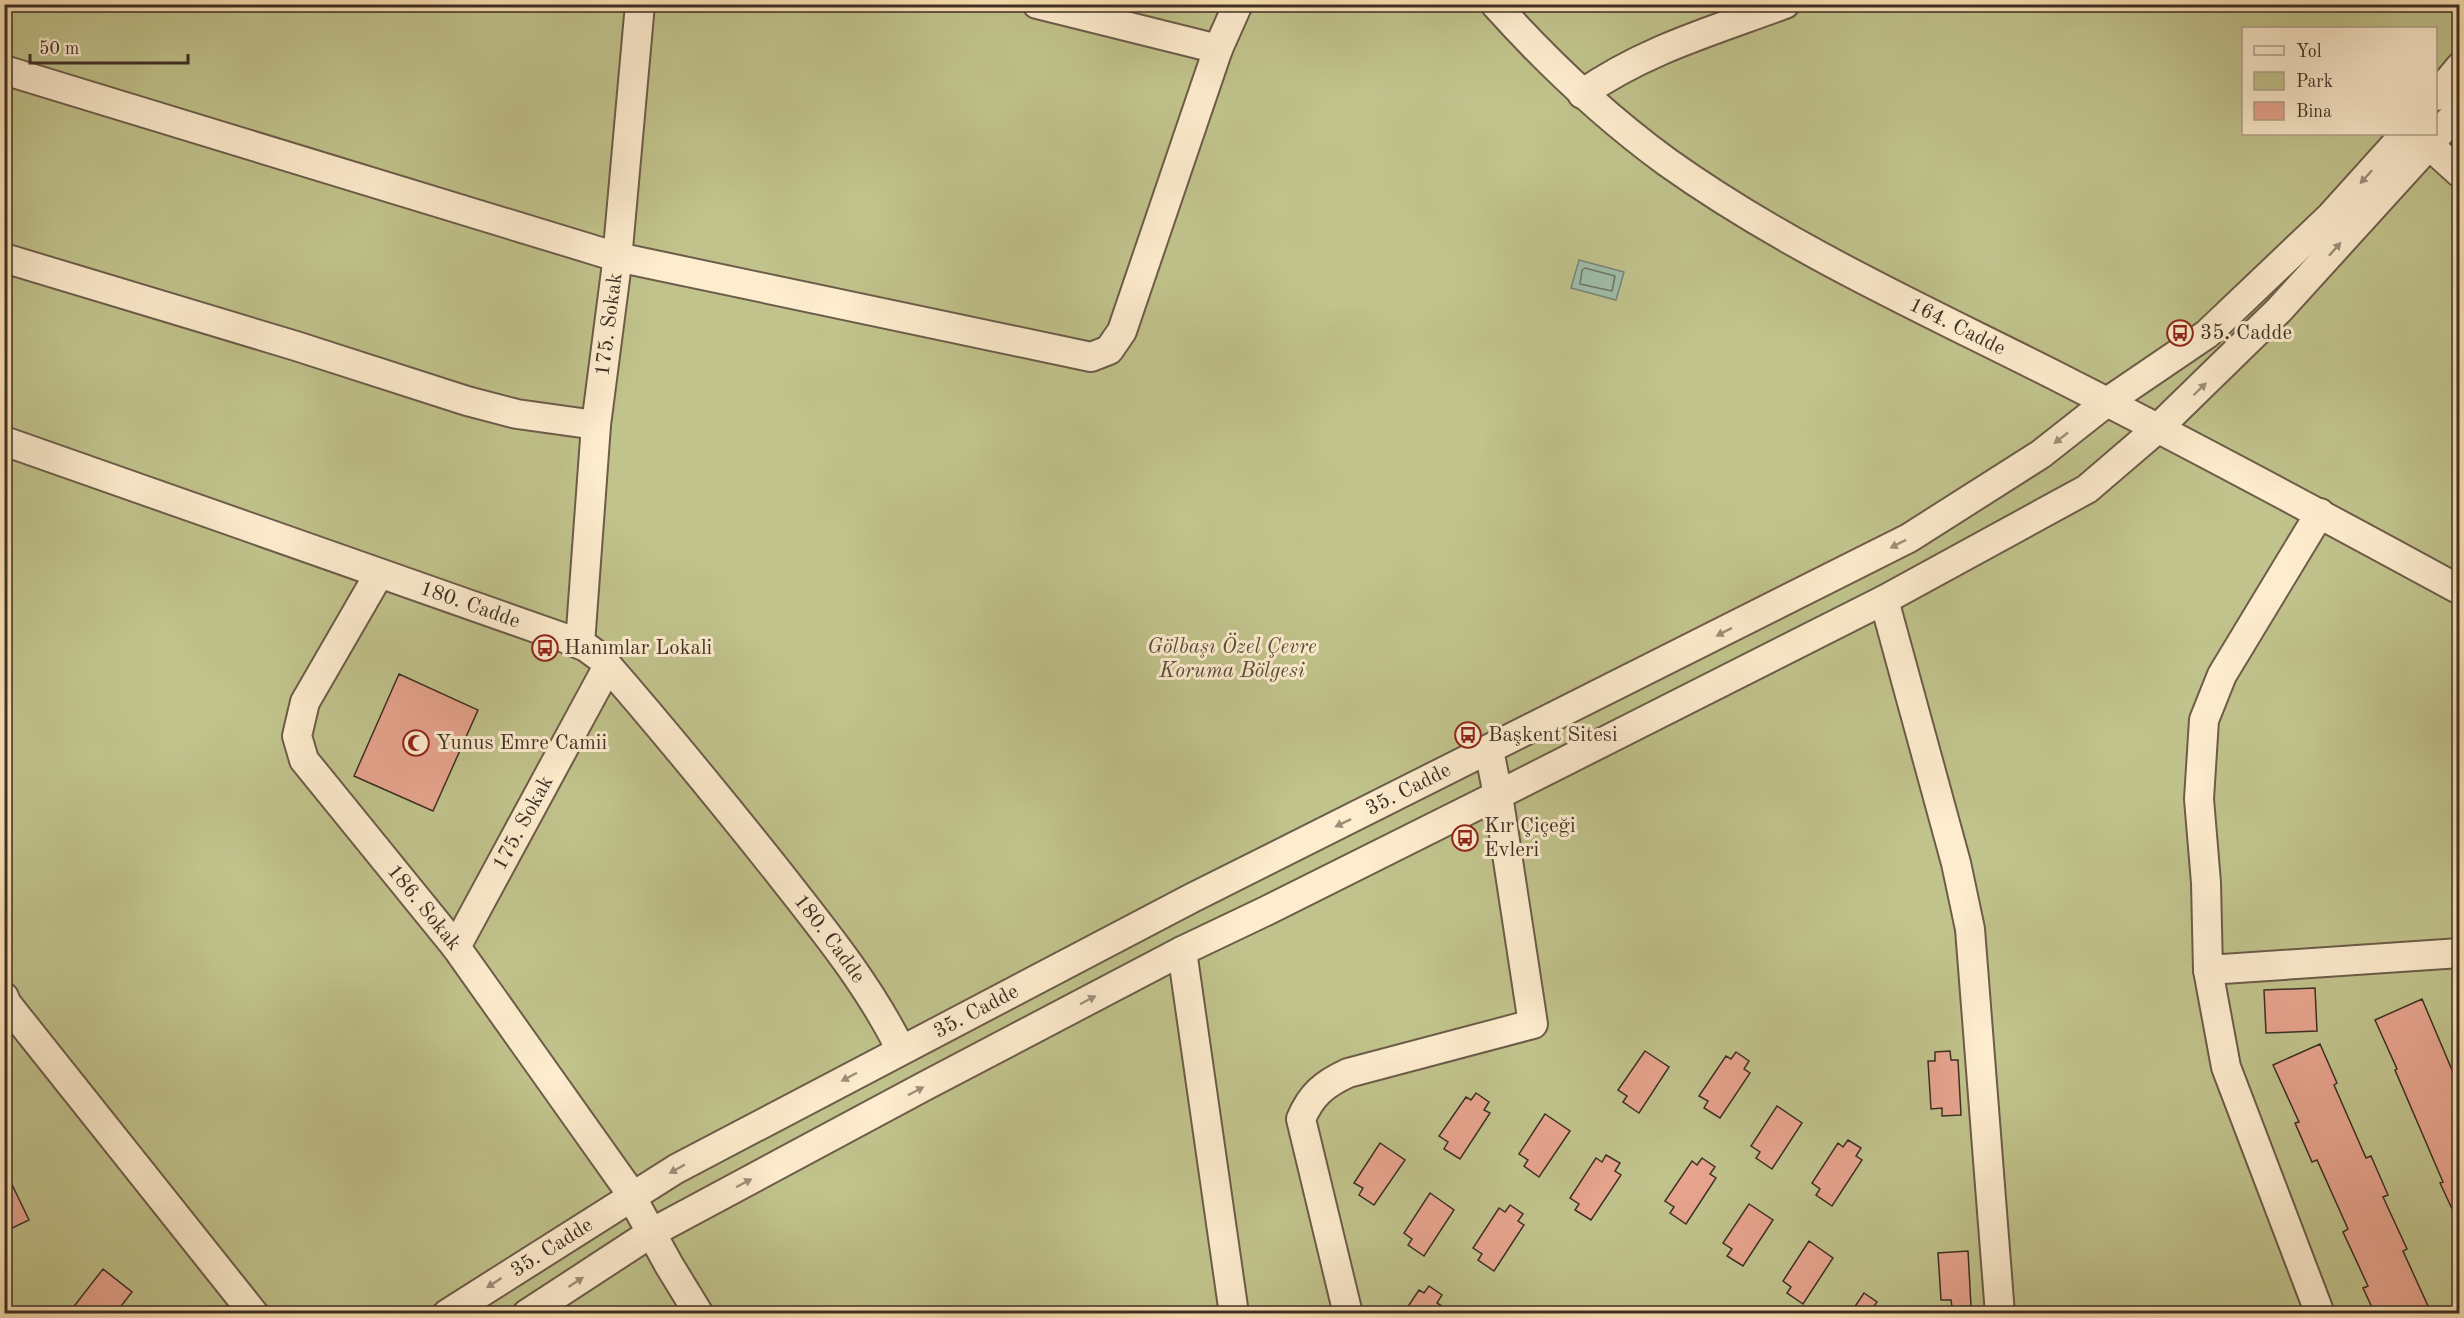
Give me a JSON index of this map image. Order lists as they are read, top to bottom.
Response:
{
  "streets": {
    "street": [
      "175. Sokak",
      "164. Cadde",
      "180. Cadde",
      "35. Cadde",
      "186. Sokak"
    ]
  },
  "crossings": [
    ["175. Sokak", "180. Cadde"],
    ["175. Sokak", "186. Sokak"],
    ["164. Cadde", "35. Cadde"],
    ["180. Cadde", "35. Cadde"],
    ["180. Cadde", "186. Sokak"],
    ["35. Cadde", "186. Sokak"]
  ],
  "parks": ["Gölbaşı Özel Çevre Koruma Bölgesi"],
  "places": {
    "bus stop": [
      "35. Cadde",
      "Hanımlar Lokali",
      "Başkent Sitesi",
      "Kır Çiçeği Evleri"
    ],
    "mosque": ["Yunus Emre Camii"]
  },
  "legend": ["Yol", "Park", "Bina"],
  "scale_bar": "50 m"
}
